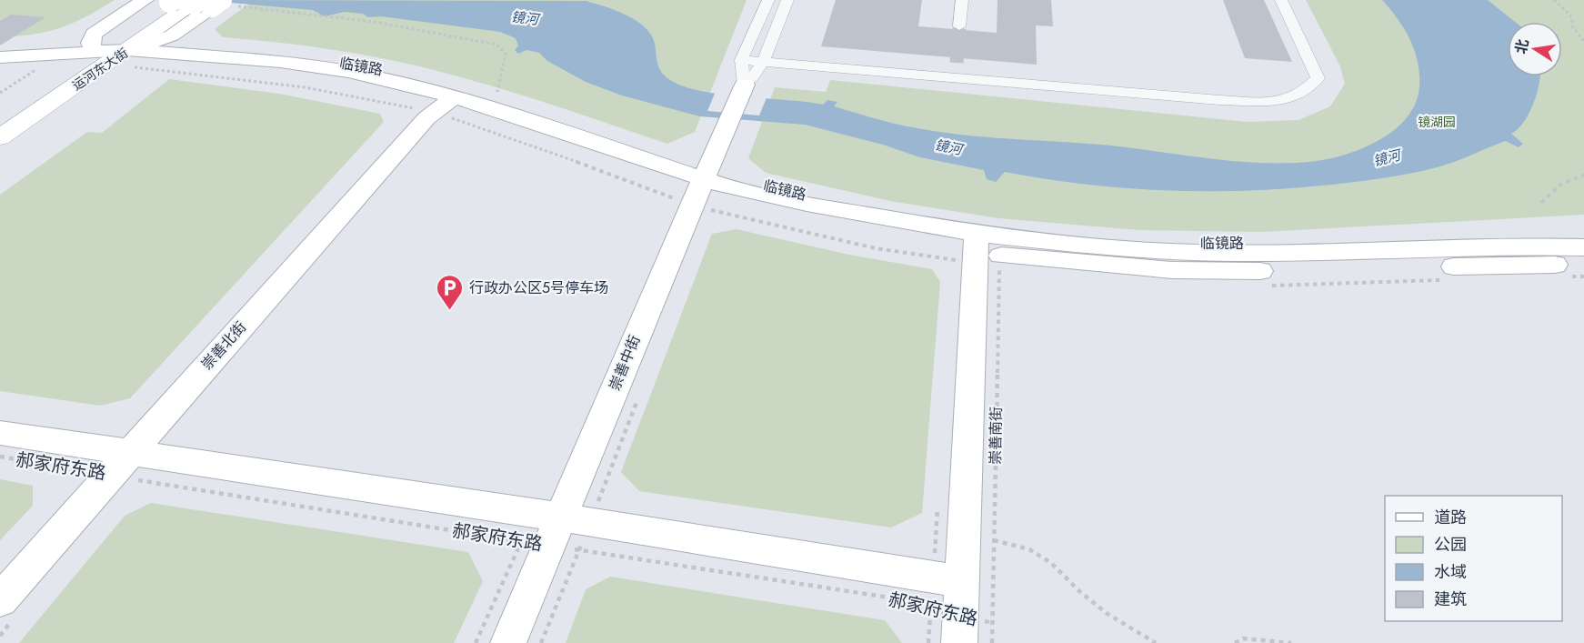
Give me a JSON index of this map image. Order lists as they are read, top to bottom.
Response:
{
  "streets": {
    "main road": ["运河东大街"],
    "street": [
      "临镜路",
      "崇善北街",
      "崇善中街",
      "崇善南街",
      "郝家府东路"
    ]
  },
  "crossings": [
    ["临镜路", "运河东大街"],
    ["临镜路", "崇善北街"],
    ["临镜路", "崇善中街"],
    ["临镜路", "崇善南街"],
    ["崇善北街", "郝家府东路"],
    ["崇善中街", "郝家府东路"],
    ["崇善南街", "郝家府东路"]
  ],
  "water": ["镜河"],
  "parks": ["镜湖园"],
  "places": {
    "parking": ["行政办公区5号停车场"]
  },
  "legend": [
    "道路",
    "公园",
    "水域",
    "建筑"
  ],
  "north": "left"
}
